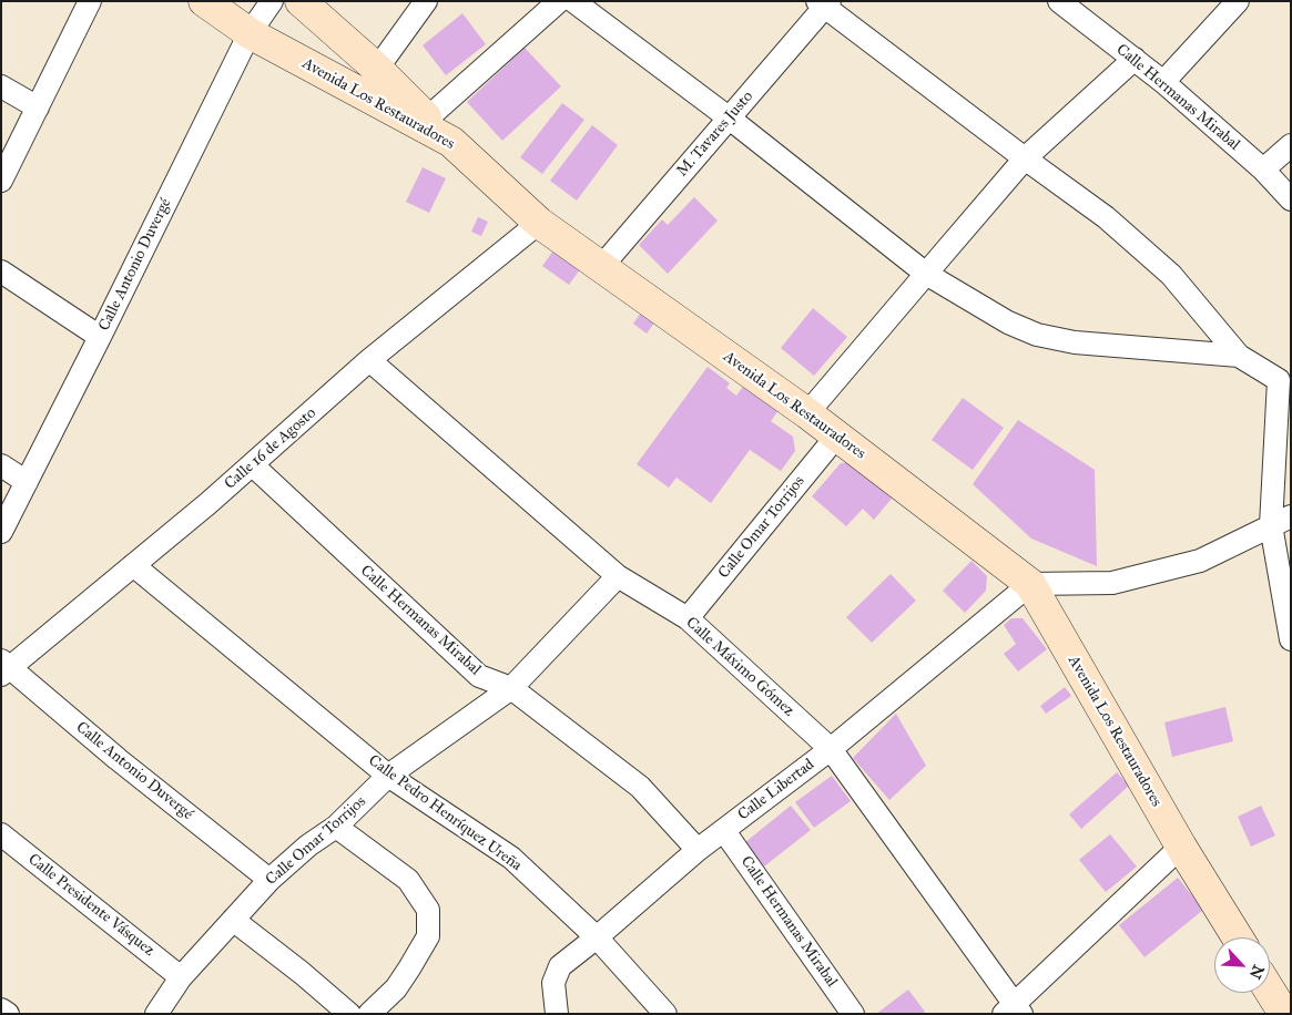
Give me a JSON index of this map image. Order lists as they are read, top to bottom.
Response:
{
  "streets": {
    "street": [
      "Calle Hermanas Mirabal",
      "Avenida Los Restauradores",
      "M. Tavares Justo",
      "Calle Antonio Duvergé",
      "Calle 16 de Agosto",
      "Calle Omar Torrijos",
      "Calle Máximo Gómez",
      "Calle Libertad",
      "Calle Pedro Henríquez Ureña",
      "Calle Presidente Vásquez"
    ]
  },
  "crossings": [
    ["Calle Hermanas Mirabal", "Calle 16 de Agosto"],
    ["Calle Hermanas Mirabal", "Calle Omar Torrijos"],
    ["Calle Hermanas Mirabal", "Calle Libertad"],
    ["Avenida Los Restauradores", "M. Tavares Justo"],
    ["Avenida Los Restauradores", "Calle Antonio Duvergé"],
    ["Avenida Los Restauradores", "Calle 16 de Agosto"],
    ["Avenida Los Restauradores", "Calle Omar Torrijos"],
    ["Avenida Los Restauradores", "Calle Libertad"],
    ["Calle Antonio Duvergé", "Calle 16 de Agosto"],
    ["Calle Antonio Duvergé", "Calle Omar Torrijos"],
    ["Calle 16 de Agosto", "Calle Máximo Gómez"],
    ["Calle 16 de Agosto", "Calle Pedro Henríquez Ureña"],
    ["Calle Omar Torrijos", "Calle Máximo Gómez"],
    ["Calle Omar Torrijos", "Calle Pedro Henríquez Ureña"],
    ["Calle Omar Torrijos", "Calle Presidente Vásquez"],
    ["Calle Máximo Gómez", "Calle Libertad"],
    ["Calle Libertad", "Calle Pedro Henríquez Ureña"]
  ],
  "north": "bottom right"
}
